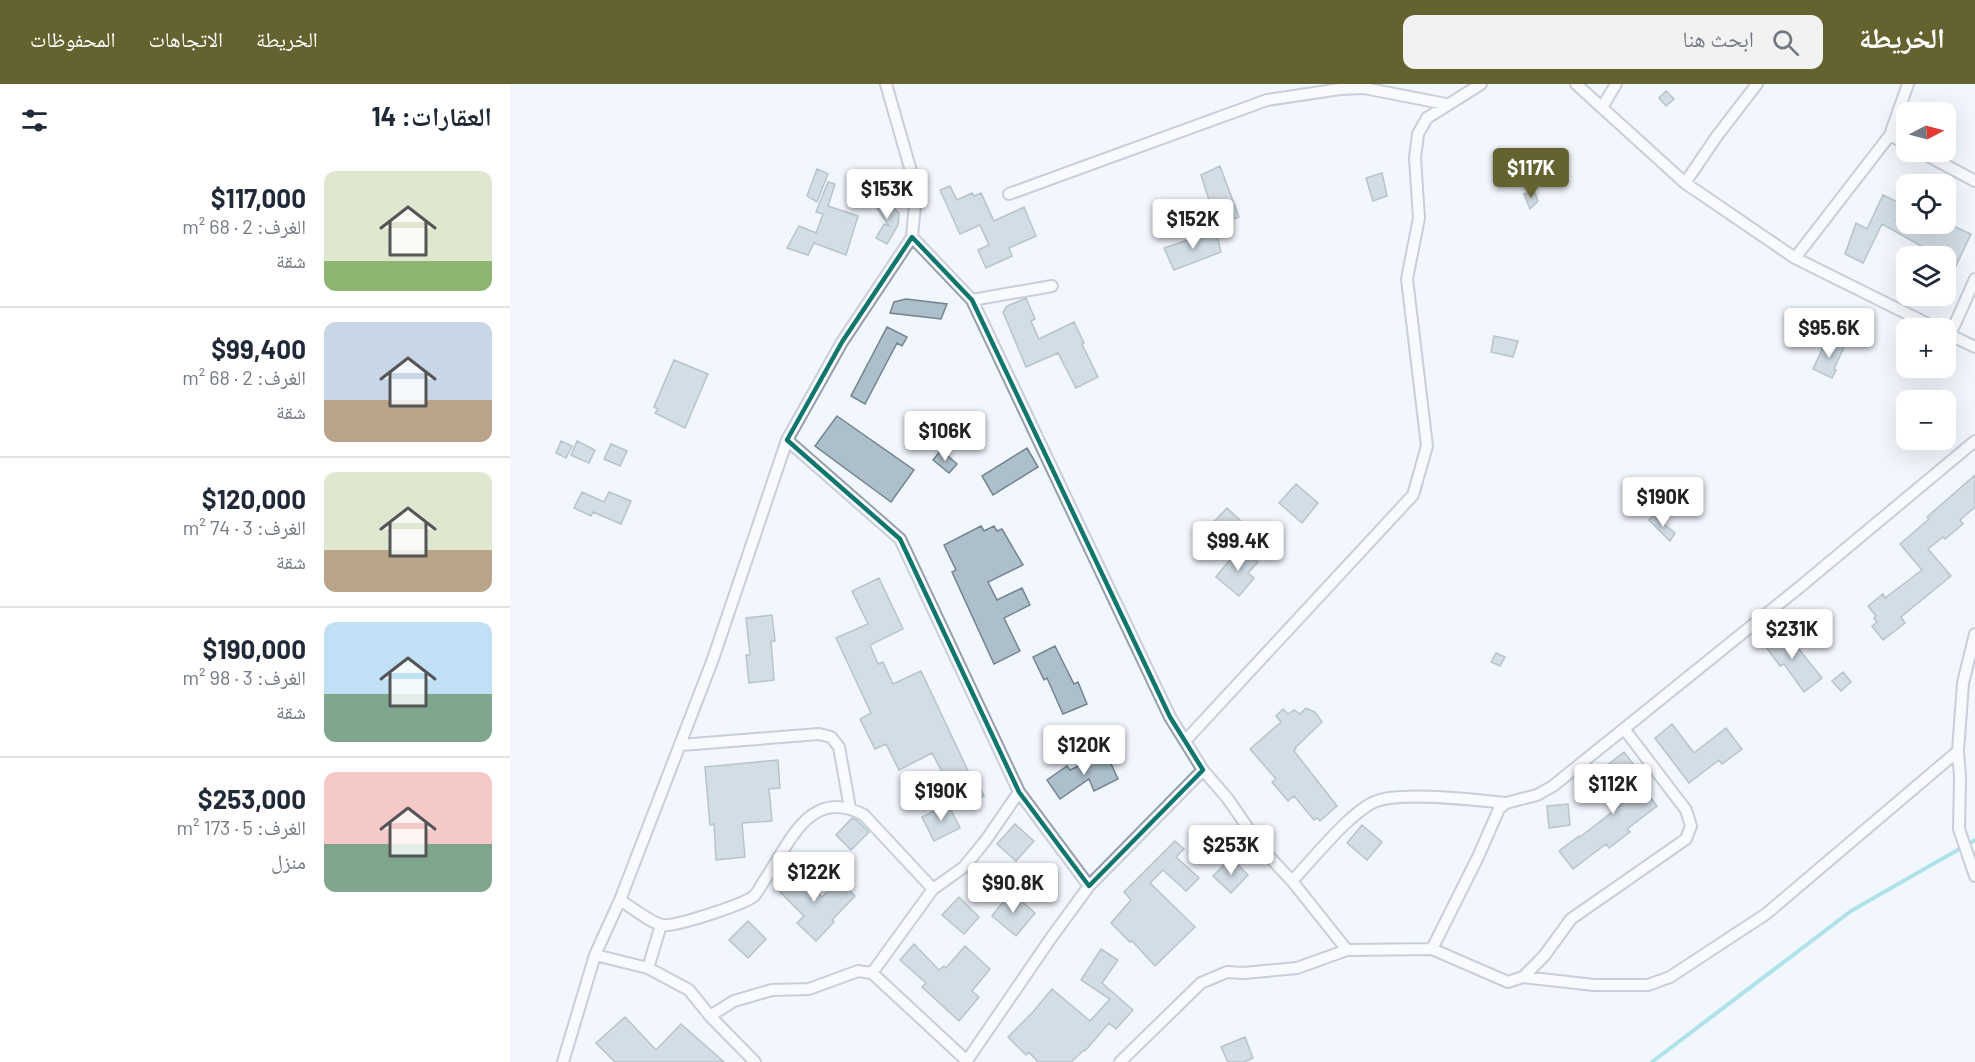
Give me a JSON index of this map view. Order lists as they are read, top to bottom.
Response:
{
  "north": "right",
  "page": {
    "header": "الخريطة",
    "search": "ابحث هنا",
    "nav": ["الخريطة", "الاتجاهات", "المحفوظات"],
    "heading": "العقارات: 14",
    "map_buttons": ["+", "−"],
    "price": [
      "$117K",
      "$153K",
      "$152K",
      "$95.6K",
      "$106K",
      "$190K",
      "$99.4K",
      "$231K",
      "$120K",
      "$112K",
      "$190K",
      "$253K",
      "$122K",
      "$90.8K"
    ],
    "list": [
      {
        "name": "$117,000",
        "note": "الغرف: 2 · 68 m² · شقة"
      },
      {
        "name": "$99,400",
        "note": "الغرف: 2 · 68 m² · شقة"
      },
      {
        "name": "$120,000",
        "note": "الغرف: 3 · 74 m² · شقة"
      },
      {
        "name": "$190,000",
        "note": "الغرف: 3 · 98 m² · شقة"
      },
      {
        "name": "$253,000",
        "note": "الغرف: 5 · 173 m² · منزل"
      }
    ]
  }
}
